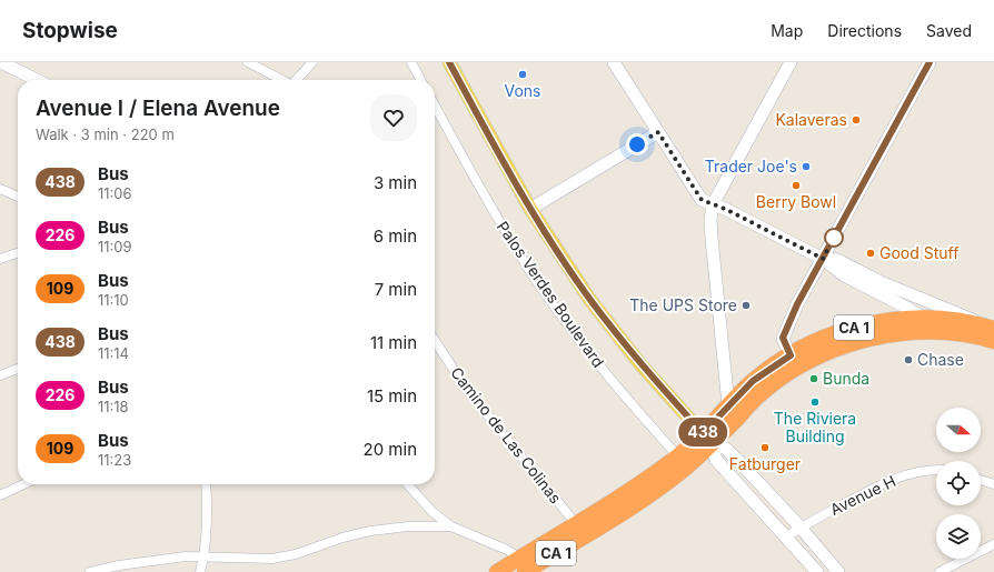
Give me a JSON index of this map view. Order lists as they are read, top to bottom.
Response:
{
  "streets": {
    "highway": ["CA 1"],
    "main road": ["Palos Verdes Boulevard"],
    "street": ["Camino de Las Colinas", "Avenue H"]
  },
  "crossings": [
    ["Palos Verdes Boulevard", "CA 1"],
    ["Palos Verdes Boulevard", "Avenue H"],
    ["CA 1", "Camino de Las Colinas"]
  ],
  "places": [
    "Vons",
    "Kalaveras",
    "Trader Joe's",
    "Berry Bowl",
    "Good Stuff",
    "The UPS Store",
    "Chase",
    "Bunda",
    "The Riviera Building",
    "Fatburger"
  ],
  "lines": ["bus line 438"],
  "north": "right",
  "page": {
    "header": "Stopwise",
    "nav": ["Map", "Directions", "Saved"],
    "on_map": "438",
    "heading": ["Avenue I / Elena Avenue", "Walk · 3 min · 220 m"],
    "list": [
      {
        "mark": "438",
        "name": "Bus",
        "note": "11:06",
        "value": "3 min"
      },
      {
        "mark": "226",
        "name": "Bus",
        "note": "11:09",
        "value": "6 min"
      },
      {
        "mark": "109",
        "name": "Bus",
        "note": "11:10",
        "value": "7 min"
      },
      {
        "mark": "438",
        "name": "Bus",
        "note": "11:14",
        "value": "11 min"
      },
      {
        "mark": "226",
        "name": "Bus",
        "note": "11:18",
        "value": "15 min"
      },
      {
        "mark": "109",
        "name": "Bus",
        "note": "11:23",
        "value": "20 min"
      }
    ]
  }
}
